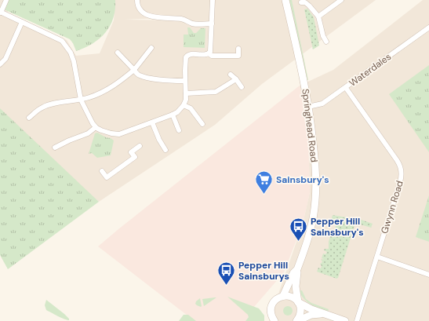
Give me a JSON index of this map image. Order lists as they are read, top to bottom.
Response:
{
  "streets": {
    "main road": ["Springhead Road"],
    "street": ["Waterdales", "Gwynn Road"]
  },
  "crossings": [
    ["Waterdales", "Springhead Road"],
    ["Waterdales", "Gwynn Road"]
  ],
  "places": {
    "supermarket": ["Sainsbury's"],
    "bus stop": ["Pepper Hill Sainsbury's", "Pepper Hill Sainsburys"]
  }
}
